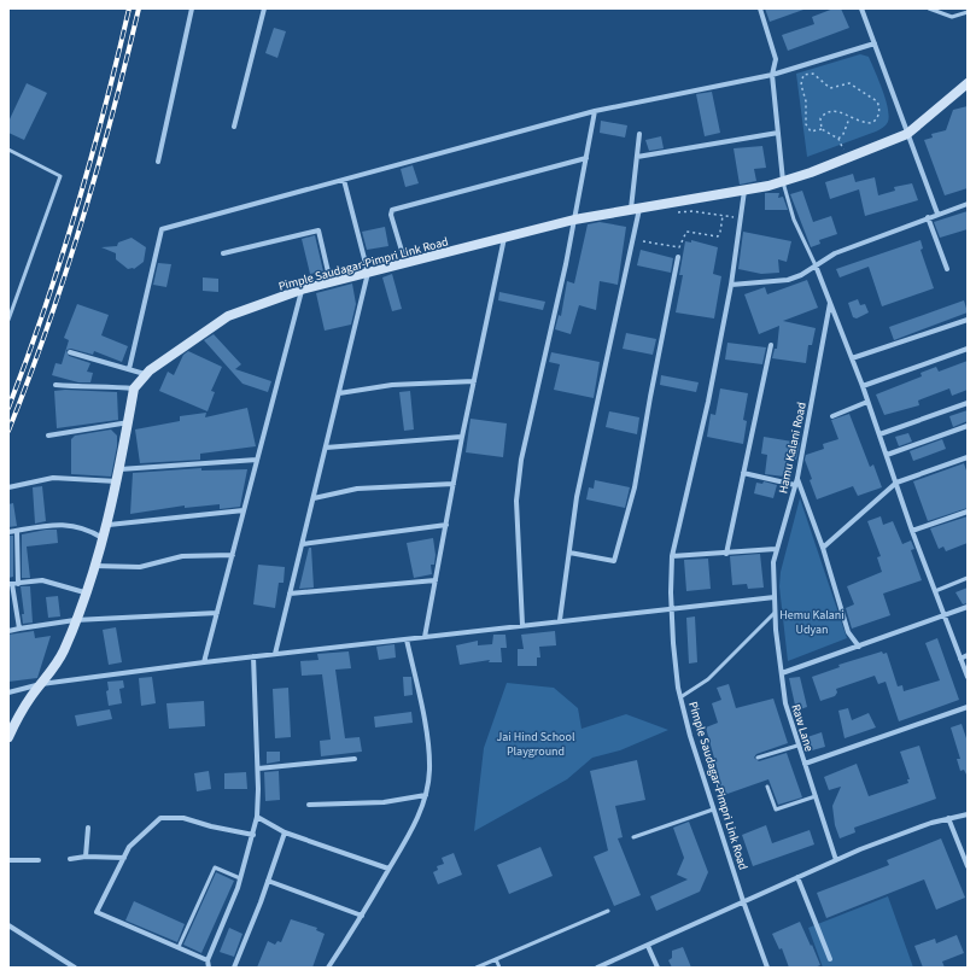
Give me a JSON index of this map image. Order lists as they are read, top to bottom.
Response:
{
  "streets": {
    "street": ["Pimple Saudagar-Pimpri Link Road", "Hamu Kalani Road", "Raw Lane"]
  },
  "crossings": [
    ["Hamu Kalani Road", "Raw Lane"]
  ],
  "parks": ["Hemu Kalani Udyan", "Jai Hind School Playground"]
}
